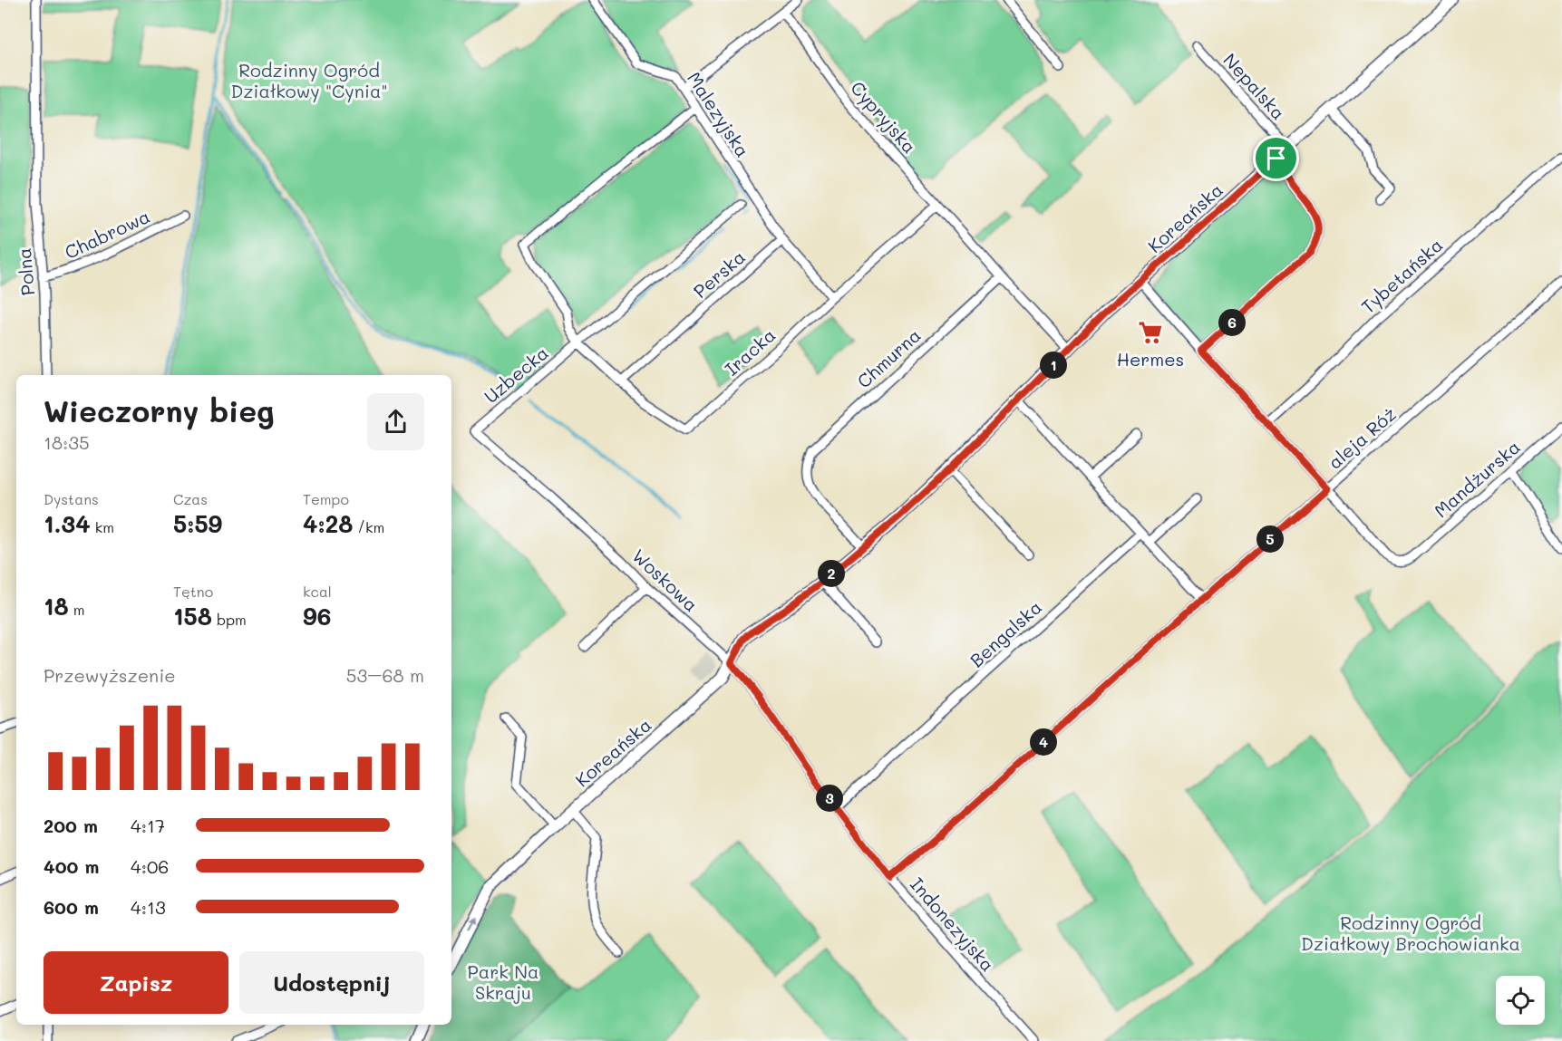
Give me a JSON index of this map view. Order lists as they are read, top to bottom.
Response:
{
  "streets": {
    "street": [
      "Nepalska",
      "Malezyjska",
      "Cypryjska",
      "Koreańska",
      "Chabrowa",
      "Polna",
      "Perska",
      "Tybetańska",
      "Iracka",
      "Chmurna",
      "Uzbecka",
      "aleja Róż",
      "Mandżurska",
      "Woskowa",
      "Bengalska",
      "Indonezyjska"
    ]
  },
  "crossings": [
    ["Nepalska", "Koreańska"],
    ["Malezyjska", "Perska"],
    ["Cypryjska", "Iracka"],
    ["Cypryjska", "Chmurna"],
    ["Koreańska", "Chmurna"],
    ["Koreańska", "Woskowa"],
    ["Chabrowa", "Polna"],
    ["Perska", "Iracka"],
    ["Iracka", "Uzbecka"],
    ["Uzbecka", "Woskowa"],
    ["aleja Róż", "Mandżurska"],
    ["aleja Róż", "Indonezyjska"],
    ["Woskowa", "Indonezyjska"],
    ["Bengalska", "Indonezyjska"]
  ],
  "parks": ["Rodzinny Ogród Działkowy \"Cynia\"", "Rodzinny Ogród Działkowy Brochowianka", "Park Na Skraju"],
  "places": {
    "supermarket": ["Hermes"]
  },
  "page": {
    "pins": [
      "6",
      "1",
      "5",
      "2",
      "4",
      "3"
    ],
    "heading": ["Wieczorny bieg", "18:35"],
    "stats": [
      ["Dystans", "1.34 km"],
      ["Czas", "5:59"],
      ["Tempo", "4:28 /km"],
      ["18 m"],
      ["Tętno", "158 bpm"],
      ["kcal", "96"]
    ],
    "chart": ["Przewyższenie", "53–68 m"],
    "list": [
      {
        "name": "200 m",
        "note": "4:17"
      },
      {
        "name": "400 m",
        "note": "4:06"
      },
      {
        "name": "600 m",
        "note": "4:13"
      }
    ],
    "buttons": ["Zapisz", "Udostępnij"]
  }
}
